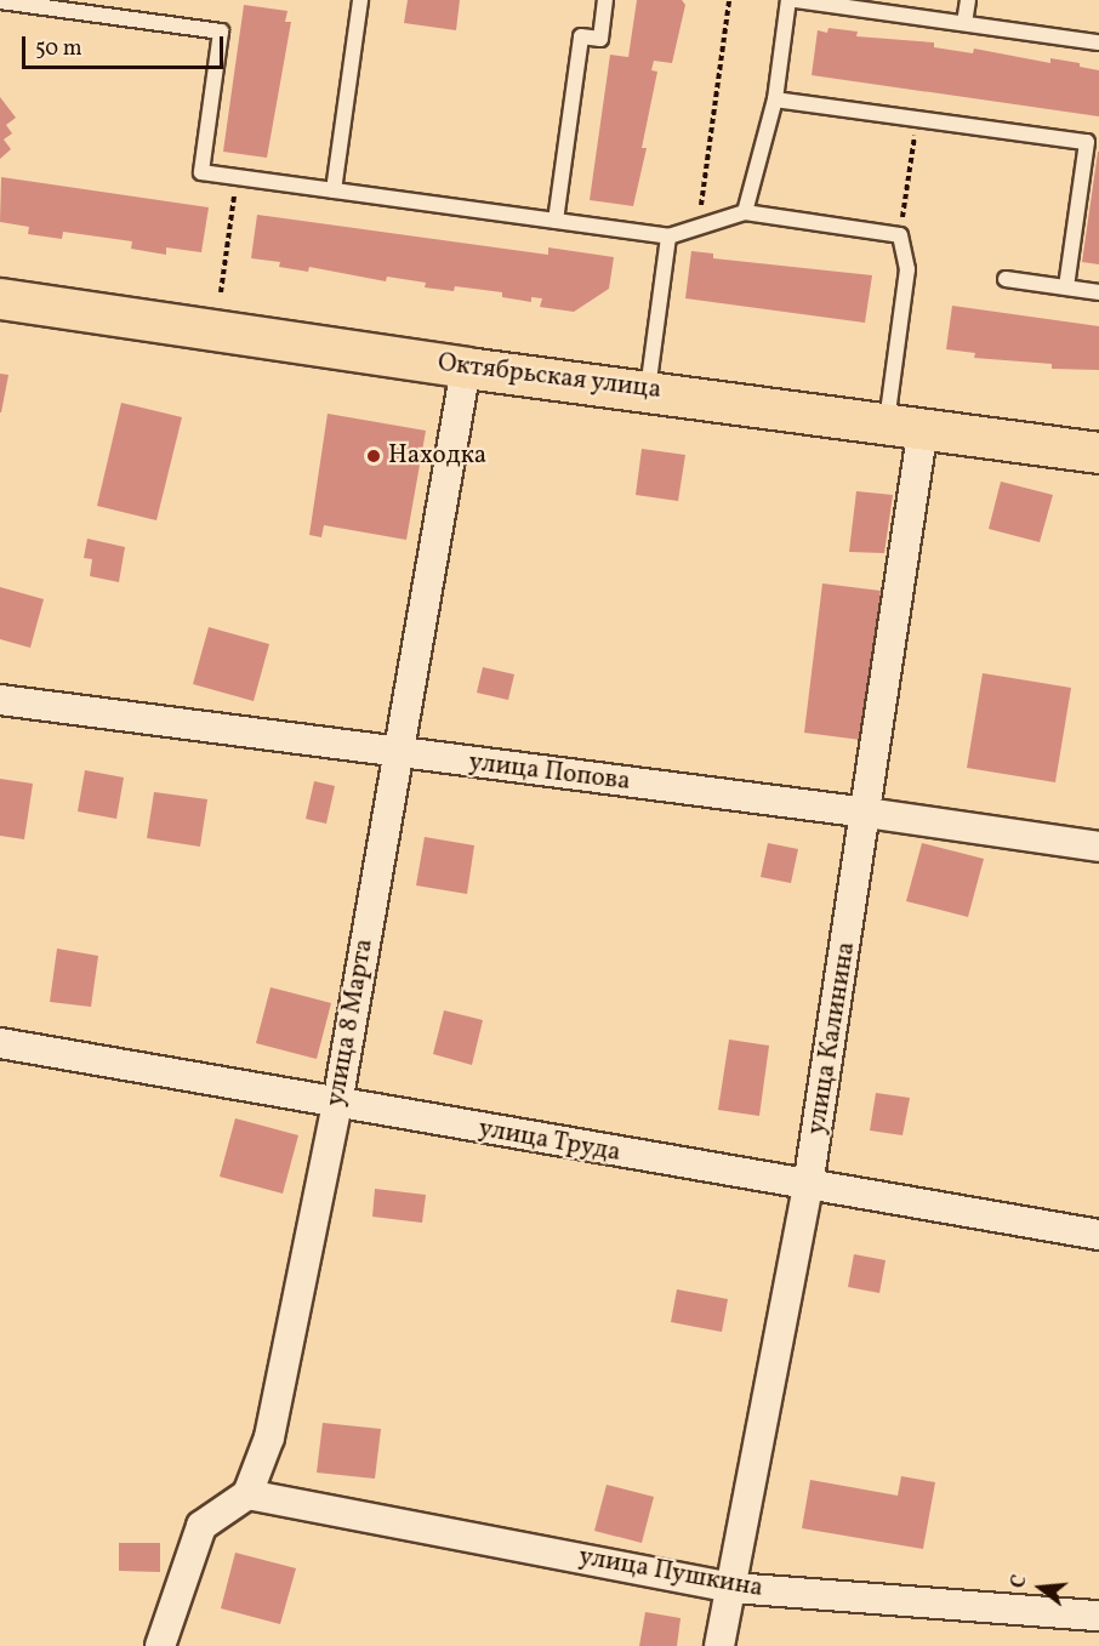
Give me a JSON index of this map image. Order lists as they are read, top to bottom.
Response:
{
  "streets": {
    "main road": ["Октябрьская улица"],
    "street": [
      "улица Попова",
      "улица 8 Марта",
      "улица Калинина",
      "улица Труда",
      "улица Пушкина"
    ]
  },
  "crossings": [
    ["Октябрьская улица", "улица 8 Марта"],
    ["Октябрьская улица", "улица Калинина"],
    ["улица Попова", "улица 8 Марта"],
    ["улица Попова", "улица Калинина"],
    ["улица 8 Марта", "улица Труда"],
    ["улица 8 Марта", "улица Пушкина"],
    ["улица Калинина", "улица Труда"],
    ["улица Калинина", "улица Пушкина"]
  ],
  "places": ["Находка"],
  "scale_bar": "50 m",
  "north": "left"
}
